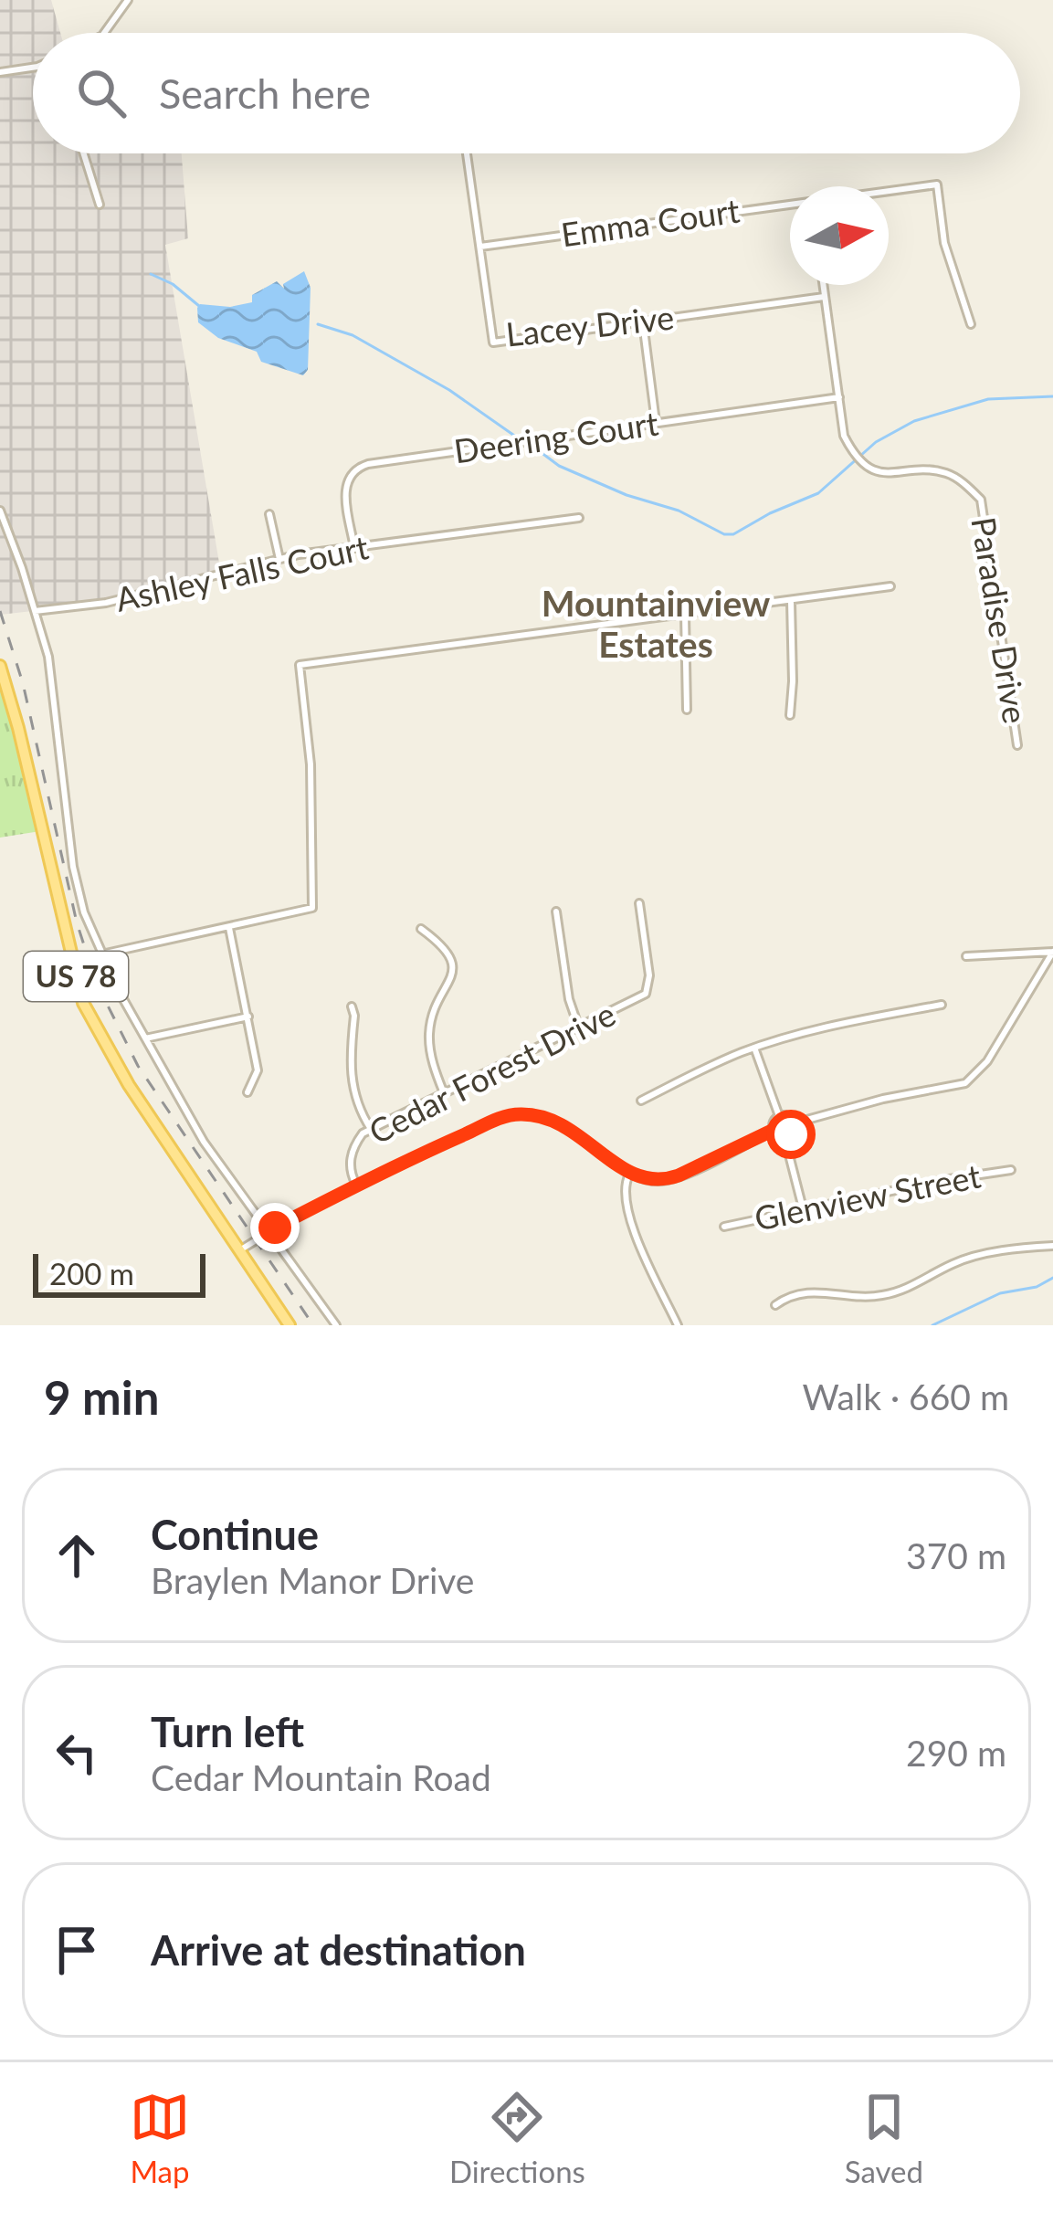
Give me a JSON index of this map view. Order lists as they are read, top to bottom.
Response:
{
  "streets": {
    "main road": ["US 78"],
    "street": [
      "Emma Court",
      "Lacey Drive",
      "Deering Court",
      "Ashley Falls Court",
      "Paradise Drive",
      "Cedar Forest Drive",
      "Glenview Street"
    ]
  },
  "crossings": [
    ["Emma Court", "Lacey Drive"],
    ["Lacey Drive", "Paradise Drive"],
    ["Deering Court", "Ashley Falls Court"],
    ["Deering Court", "Paradise Drive"]
  ],
  "districts": ["Mountainview Estates"],
  "scale_bar": "200 m",
  "north": "right",
  "page": {
    "search": "Search here",
    "scale": "200 m",
    "heading": ["9 min", "Walk · 660 m"],
    "list": [
      ["Continue", "Braylen Manor Drive", "370 m"],
      ["Turn left", "Cedar Mountain Road", "290 m"],
      "Arrive at destination"
    ],
    "nav": ["Map", "Directions", "Saved"]
  }
}
